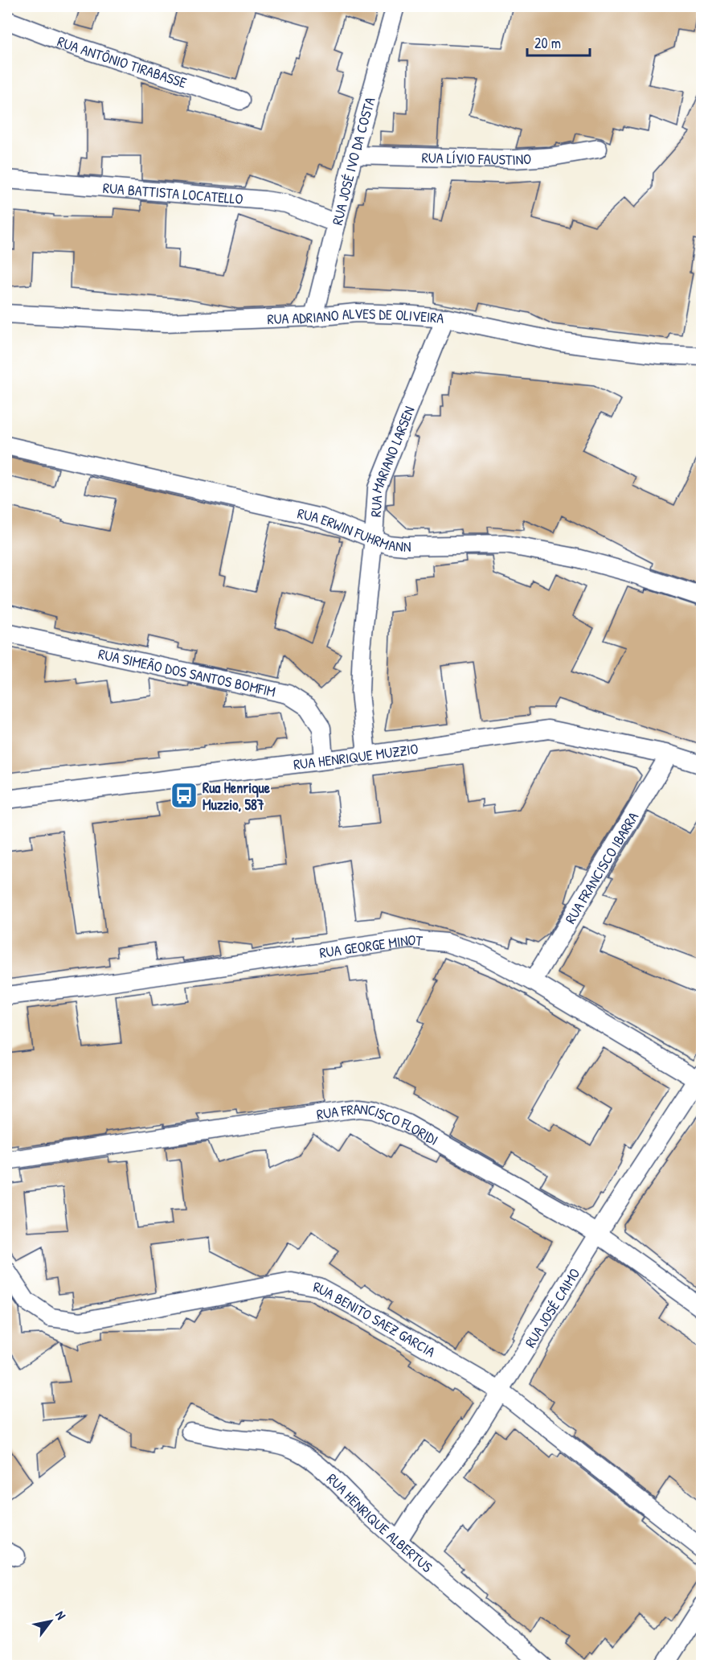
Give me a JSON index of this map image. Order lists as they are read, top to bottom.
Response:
{
  "streets": {
    "street": [
      "RUA ANTÔNIO TIRABASSE",
      "RUA LÍVIO FAUSTINO",
      "RUA JOSÉ IVO DA COSTA",
      "RUA BATTISTA LOCATELLO",
      "RUA ADRIANO ALVES DE OLIVEIRA",
      "RUA MARIANO LARSEN",
      "RUA ERWIN FUHRMANN",
      "RUA SIMEÃO DOS SANTOS BOMFIM",
      "RUA HENRIQUE MUZZIO",
      "RUA FRANCISCO IBARRA",
      "RUA GEORGE MINOT",
      "RUA FRANCISCO FLORIDI",
      "RUA JOSÉ CAIMO",
      "RUA BENITO SAEZ GARCIA",
      "RUA HENRIQUE ALBERTUS"
    ]
  },
  "crossings": [
    ["RUA LÍVIO FAUSTINO", "RUA JOSÉ IVO DA COSTA"],
    ["RUA JOSÉ IVO DA COSTA", "RUA BATTISTA LOCATELLO"],
    ["RUA JOSÉ IVO DA COSTA", "RUA ADRIANO ALVES DE OLIVEIRA"],
    ["RUA ADRIANO ALVES DE OLIVEIRA", "RUA MARIANO LARSEN"],
    ["RUA MARIANO LARSEN", "RUA ERWIN FUHRMANN"],
    ["RUA MARIANO LARSEN", "RUA HENRIQUE MUZZIO"],
    ["RUA SIMEÃO DOS SANTOS BOMFIM", "RUA HENRIQUE MUZZIO"],
    ["RUA HENRIQUE MUZZIO", "RUA FRANCISCO IBARRA"],
    ["RUA FRANCISCO IBARRA", "RUA GEORGE MINOT"],
    ["RUA GEORGE MINOT", "RUA JOSÉ CAIMO"],
    ["RUA FRANCISCO FLORIDI", "RUA JOSÉ CAIMO"],
    ["RUA JOSÉ CAIMO", "RUA BENITO SAEZ GARCIA"],
    ["RUA JOSÉ CAIMO", "RUA HENRIQUE ALBERTUS"]
  ],
  "places": {
    "bus stop": ["Rua Henrique Muzzio, 587"]
  },
  "scale_bar": "20 m",
  "north": "top right"
}
